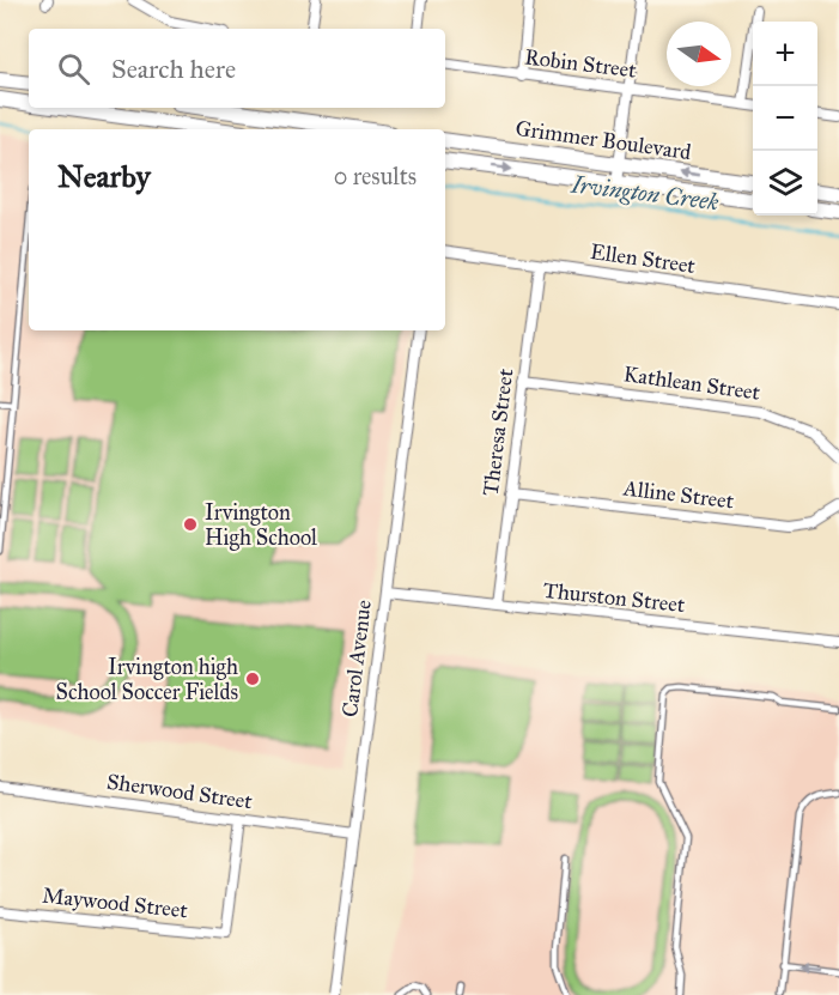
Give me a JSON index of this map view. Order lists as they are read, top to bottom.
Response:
{
  "streets": {
    "main road": ["Grimmer Boulevard"],
    "street": [
      "Robin Street",
      "Ellen Street",
      "Kathlean Street",
      "Theresa Street",
      "Alline Street",
      "Thurston Street",
      "Carol Avenue",
      "Sherwood Street",
      "Maywood Street"
    ]
  },
  "crossings": [
    ["Ellen Street", "Theresa Street"],
    ["Kathlean Street", "Theresa Street"],
    ["Theresa Street", "Alline Street"],
    ["Theresa Street", "Thurston Street"],
    ["Thurston Street", "Carol Avenue"],
    ["Carol Avenue", "Sherwood Street"],
    ["Sherwood Street", "Maywood Street"]
  ],
  "water": ["Irvington Creek"],
  "places": ["Irvington High School", "Irvington high School Soccer Fields"],
  "north": "right",
  "page": {
    "map_buttons": ["+", "−"],
    "search": "Search here",
    "heading": ["Nearby", "0 results"]
  }
}
